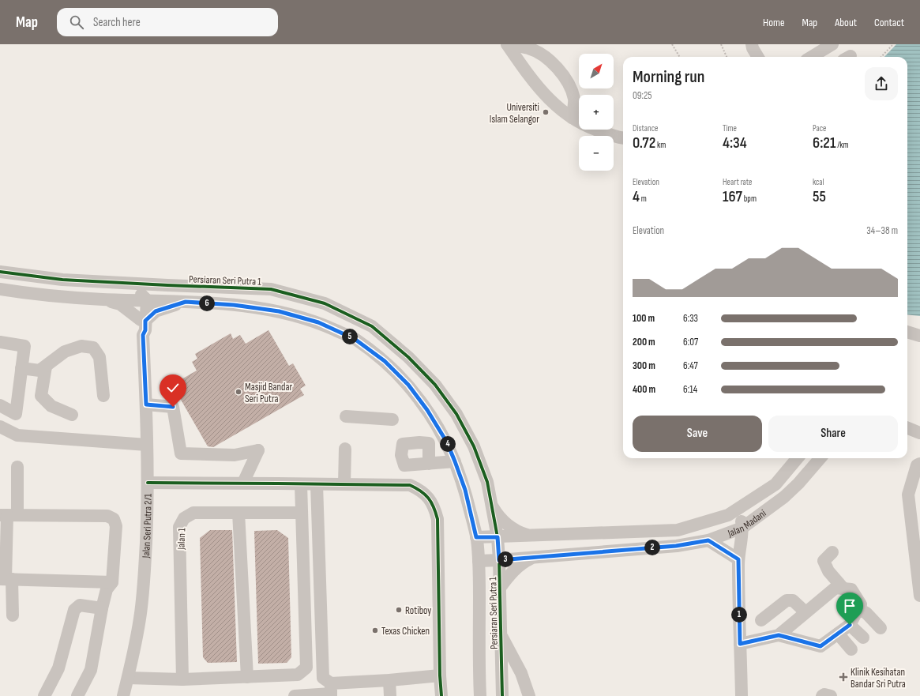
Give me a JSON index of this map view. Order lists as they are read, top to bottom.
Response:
{
  "streets": {
    "street": [
      "Persiaran Seri Putra 1",
      "Jalan Madani",
      "Jalan Seri Putra 2/1",
      "Jalan 1"
    ]
  },
  "crossings": [
    ["Persiaran Seri Putra 1", "Jalan Madani"],
    ["Persiaran Seri Putra 1", "Jalan Seri Putra 2/1"]
  ],
  "places": {
    "other": [
      "Universiti Islam Selangor",
      "Masjid Bandar Seri Putra",
      "Rotiboy",
      "Texas Chicken"
    ],
    "health": ["Klinik Kesihatan Bandar Sri Putra"]
  },
  "north": "top right",
  "page": {
    "header": "Map",
    "search": "Search here",
    "nav": [
      "Home",
      "Map",
      "About",
      "Contact"
    ],
    "map_buttons": ["+", "−"],
    "heading": ["Morning run", "09:25"],
    "stats": [
      ["Distance", "0.72 km"],
      ["Time", "4:34"],
      ["Pace", "6:21 /km"],
      ["Elevation", "4 m"],
      ["Heart rate", "167 bpm"],
      ["kcal", "55"]
    ],
    "chart": ["Elevation", "34–38 m"],
    "pins": [
      "6",
      "5",
      "4",
      "2",
      "3",
      "1"
    ],
    "list": [
      {
        "name": "100 m",
        "note": "6:33"
      },
      {
        "name": "200 m",
        "note": "6:07"
      },
      {
        "name": "300 m",
        "note": "6:47"
      },
      {
        "name": "400 m",
        "note": "6:14"
      }
    ],
    "buttons": ["Save", "Share"]
  }
}
